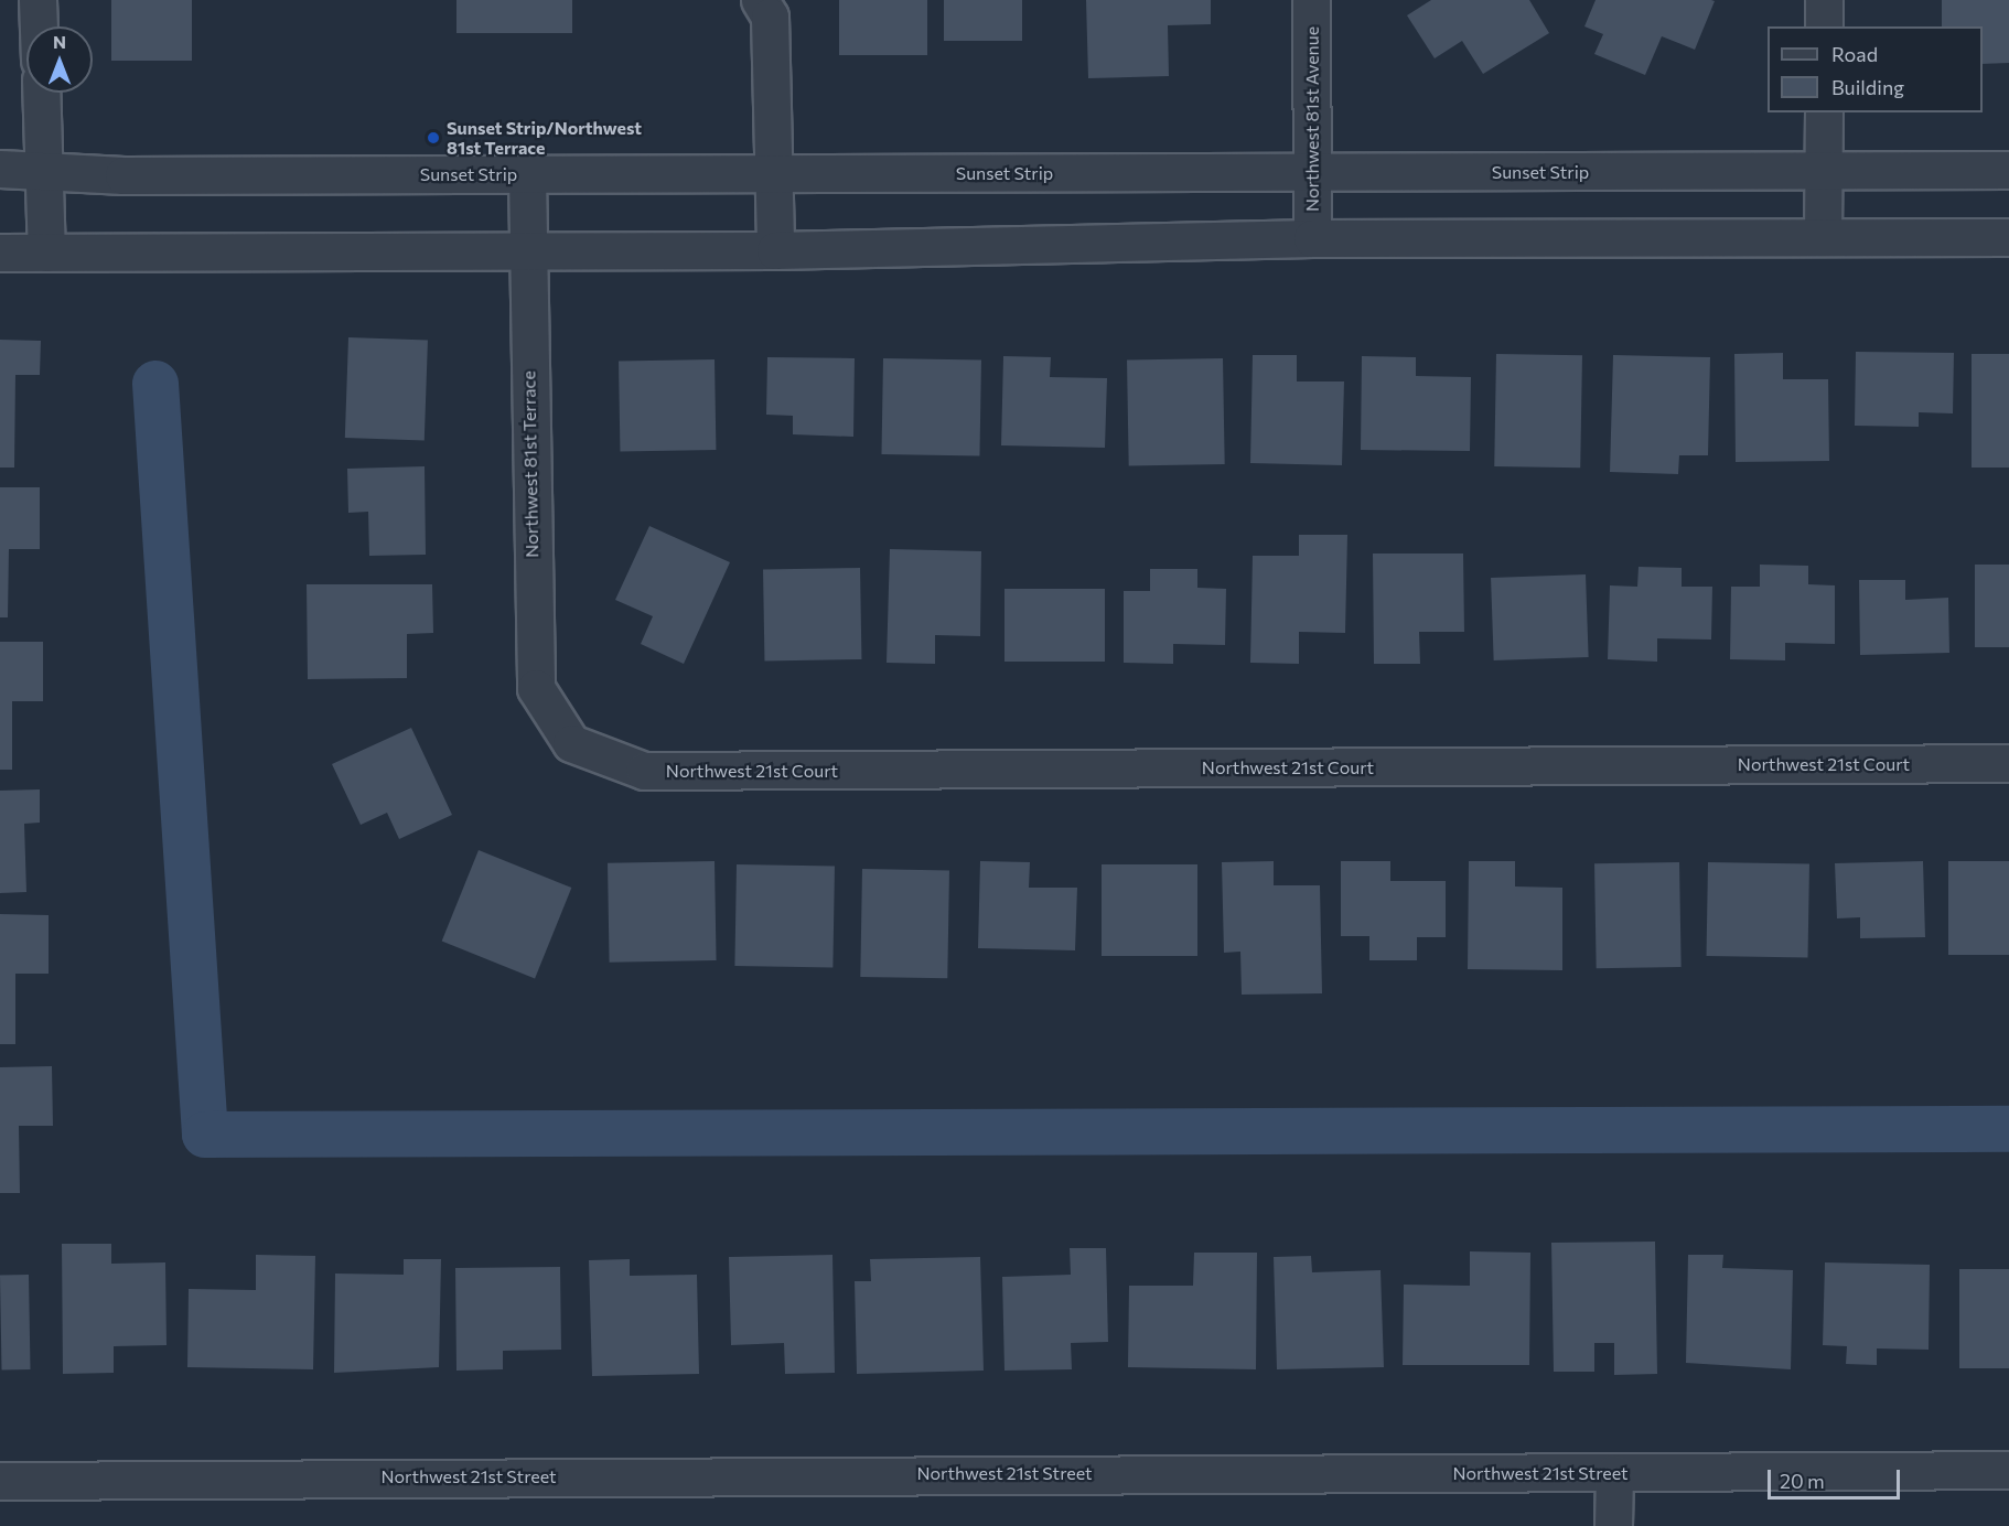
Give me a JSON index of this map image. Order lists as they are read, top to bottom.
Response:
{
  "streets": {
    "street": [
      "Northwest 81st Avenue",
      "Sunset Strip",
      "Northwest 81st Terrace",
      "Northwest 21st Court",
      "Northwest 21st Street"
    ]
  },
  "crossings": [
    ["Northwest 81st Avenue", "Sunset Strip"],
    ["Sunset Strip", "Northwest 81st Terrace"],
    ["Northwest 81st Terrace", "Northwest 21st Court"]
  ],
  "places": ["Sunset Strip/Northwest 81st Terrace"],
  "legend": ["Road", "Building"],
  "scale_bar": "20 m",
  "north": "top"
}
